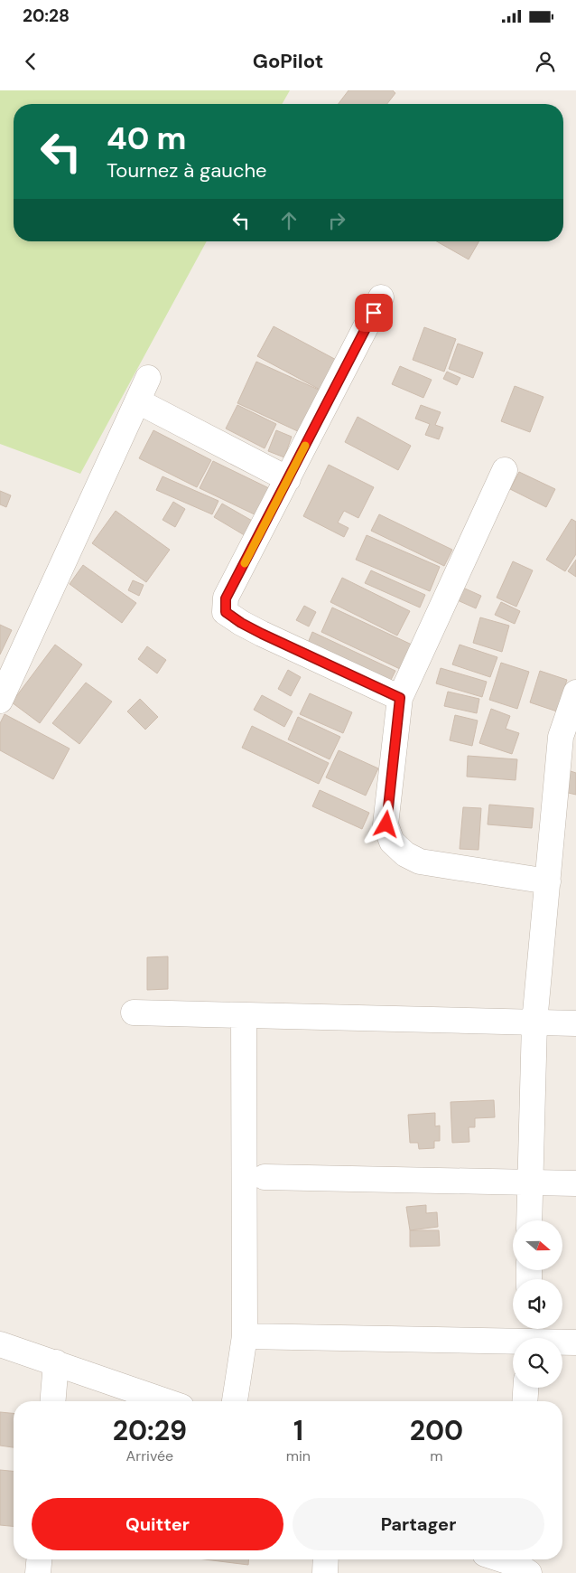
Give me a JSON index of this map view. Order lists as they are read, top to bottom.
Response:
{
  "north": "right",
  "page": {
    "status": "20:28",
    "header": "GoPilot",
    "turn": ["40 m", "Tournez à gauche"],
    "eta": [
      "20:29",
      "Arrivée",
      "1",
      "min",
      "200",
      "m"
    ],
    "buttons": ["Quitter", "Partager"]
  }
}
